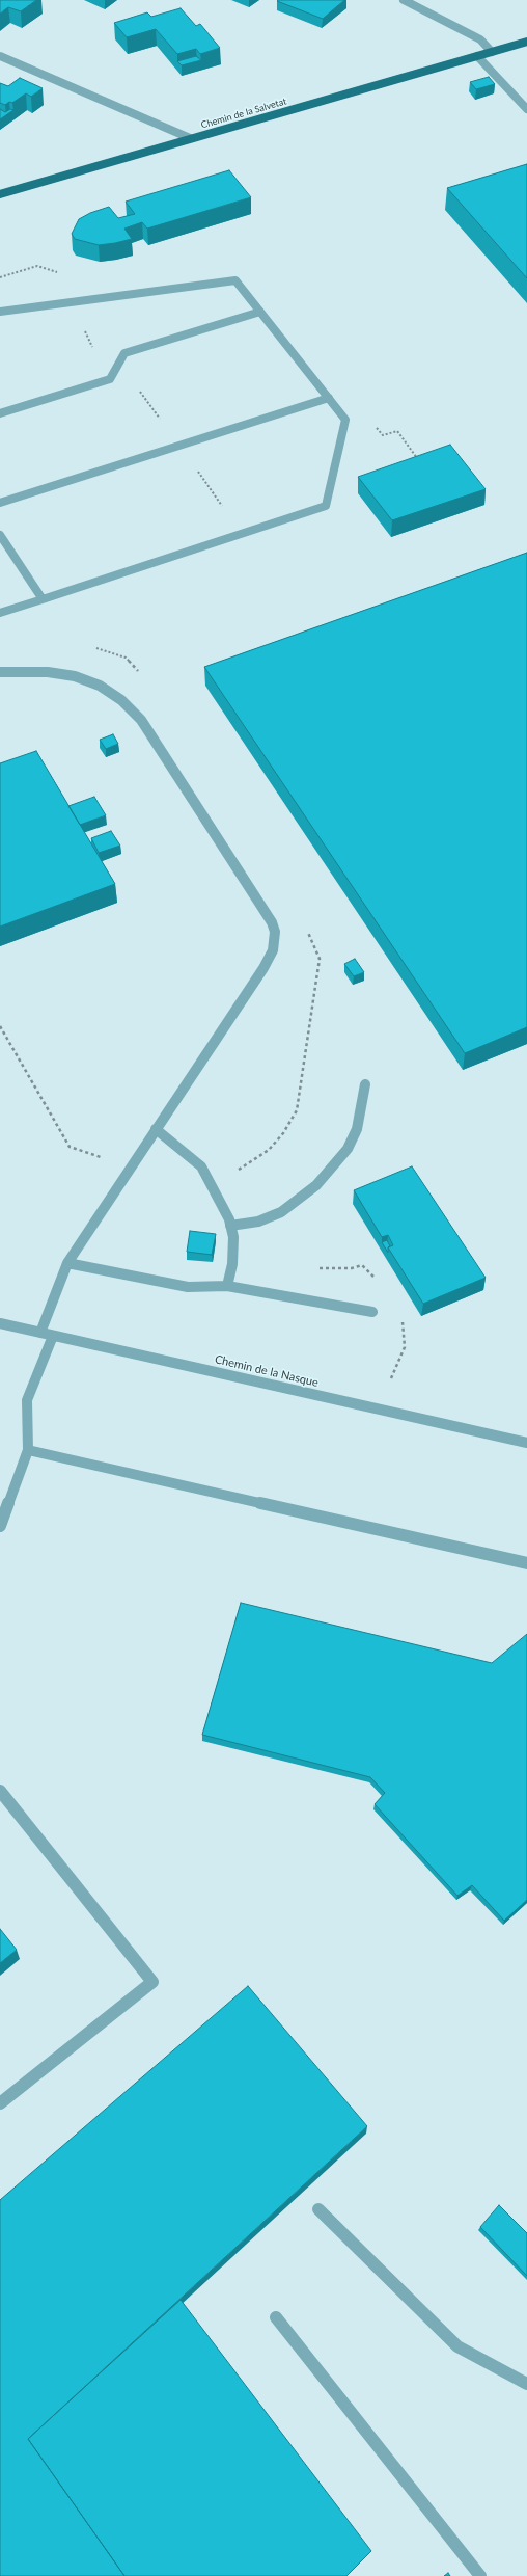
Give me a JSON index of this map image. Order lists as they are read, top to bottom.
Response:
{
  "streets": {
    "main road": ["Chemin de la Salvetat"],
    "street": ["Chemin de la Nasque"]
  }
}
